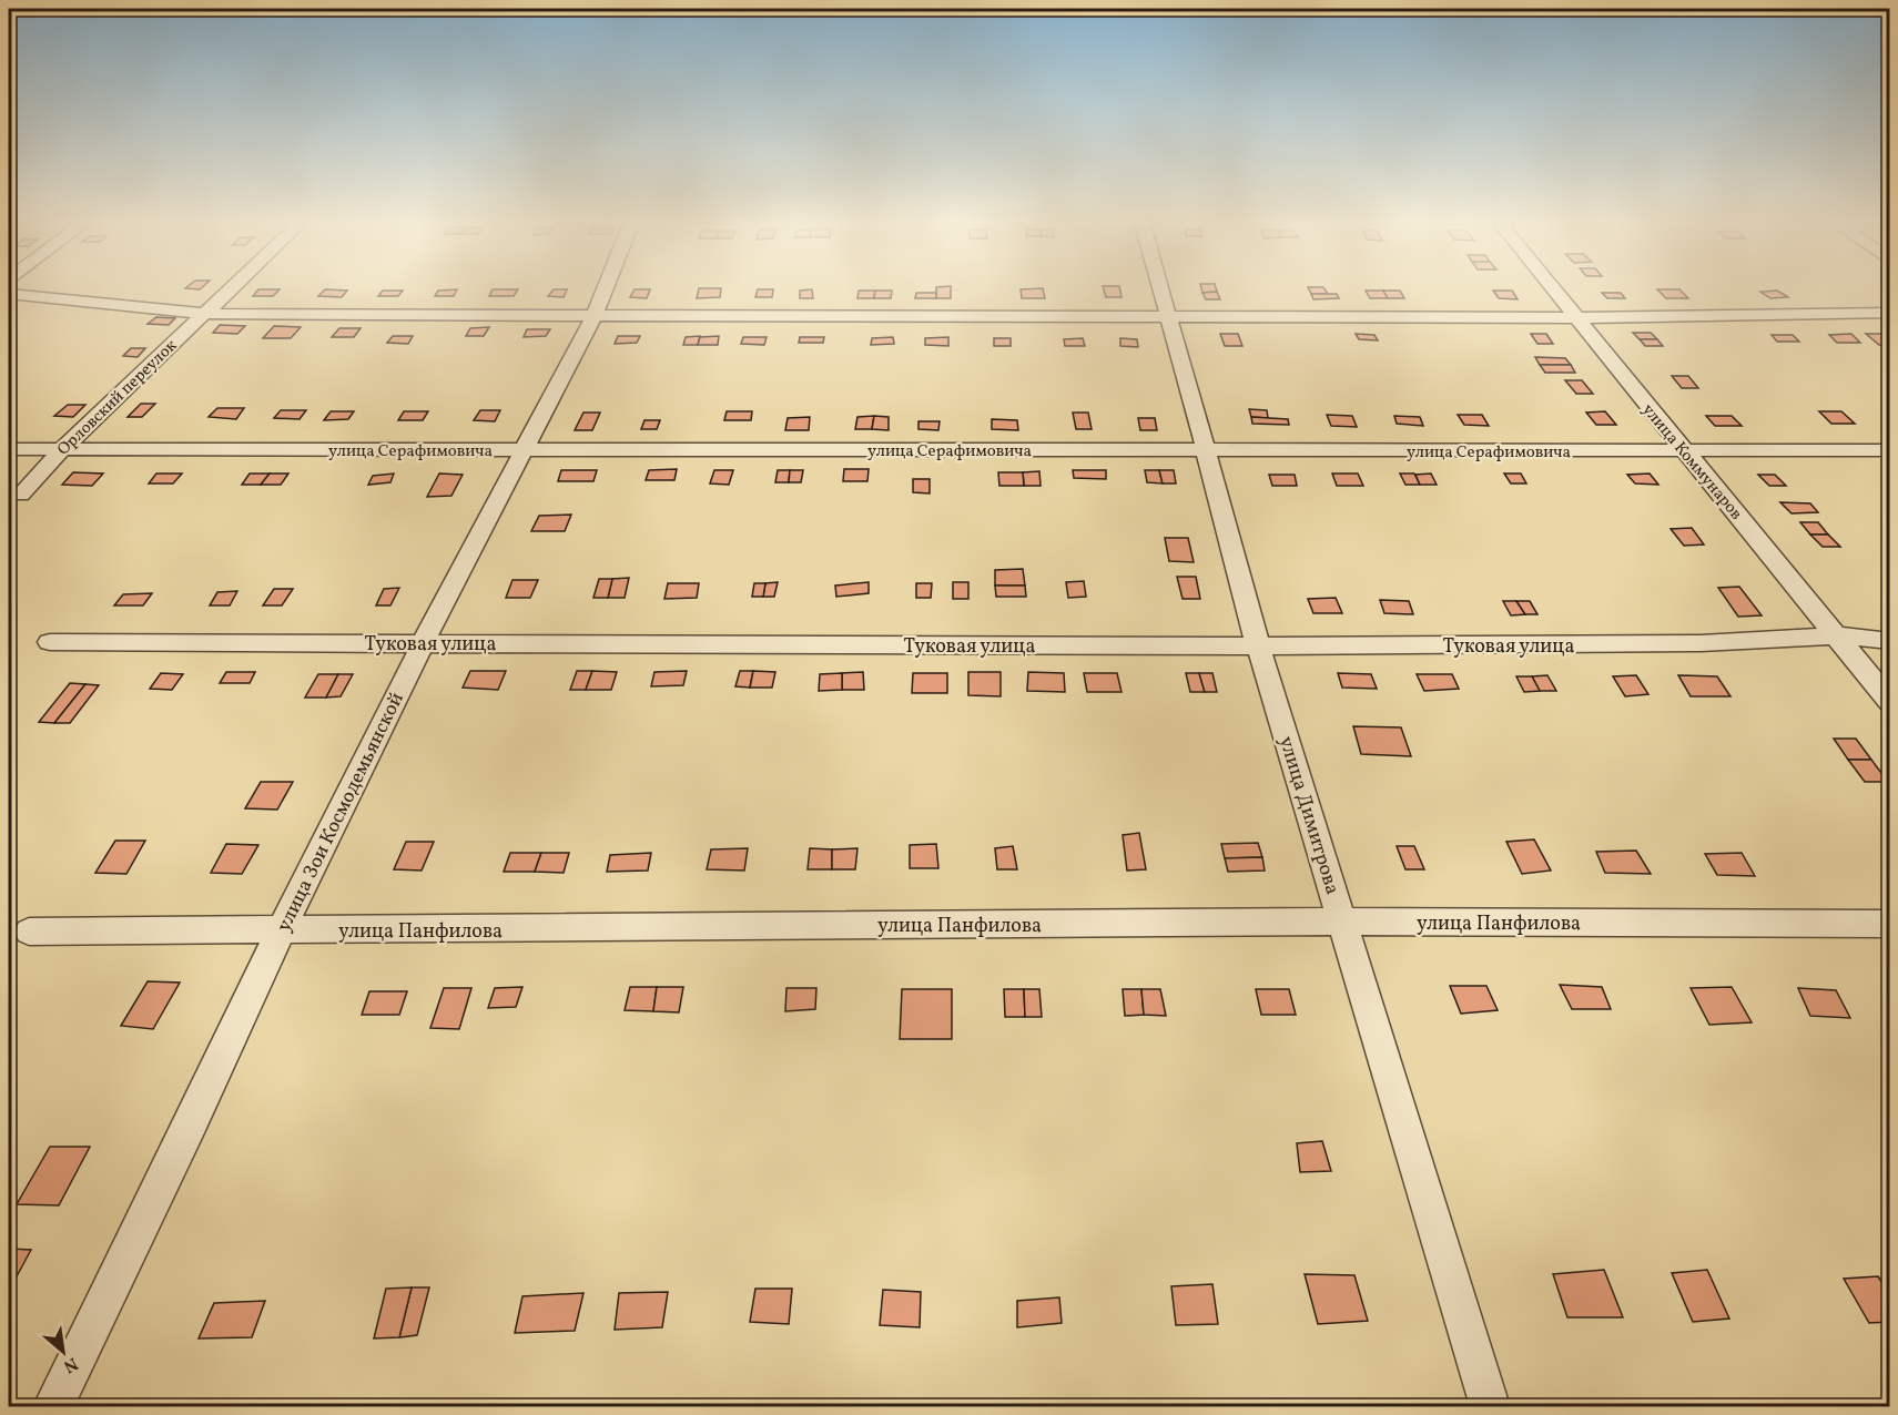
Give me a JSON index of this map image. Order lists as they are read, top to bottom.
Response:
{
  "streets": {
    "street": [
      "Орловский переулок",
      "улица Серафимовича",
      "улица Коммунаров",
      "Туковая улица",
      "улица Зои Космодемьянской",
      "улица Димитрова",
      "улица Панфилова"
    ]
  },
  "crossings": [
    ["Орловский переулок", "улица Серафимовича"],
    ["улица Серафимовича", "улица Коммунаров"],
    ["улица Серафимовича", "улица Зои Космодемьянской"],
    ["улица Серафимовича", "улица Димитрова"],
    ["улица Коммунаров", "Туковая улица"],
    ["Туковая улица", "улица Зои Космодемьянской"],
    ["Туковая улица", "улица Димитрова"],
    ["улица Зои Космодемьянской", "улица Панфилова"],
    ["улица Димитрова", "улица Панфилова"]
  ],
  "north": "bottom right"
}
